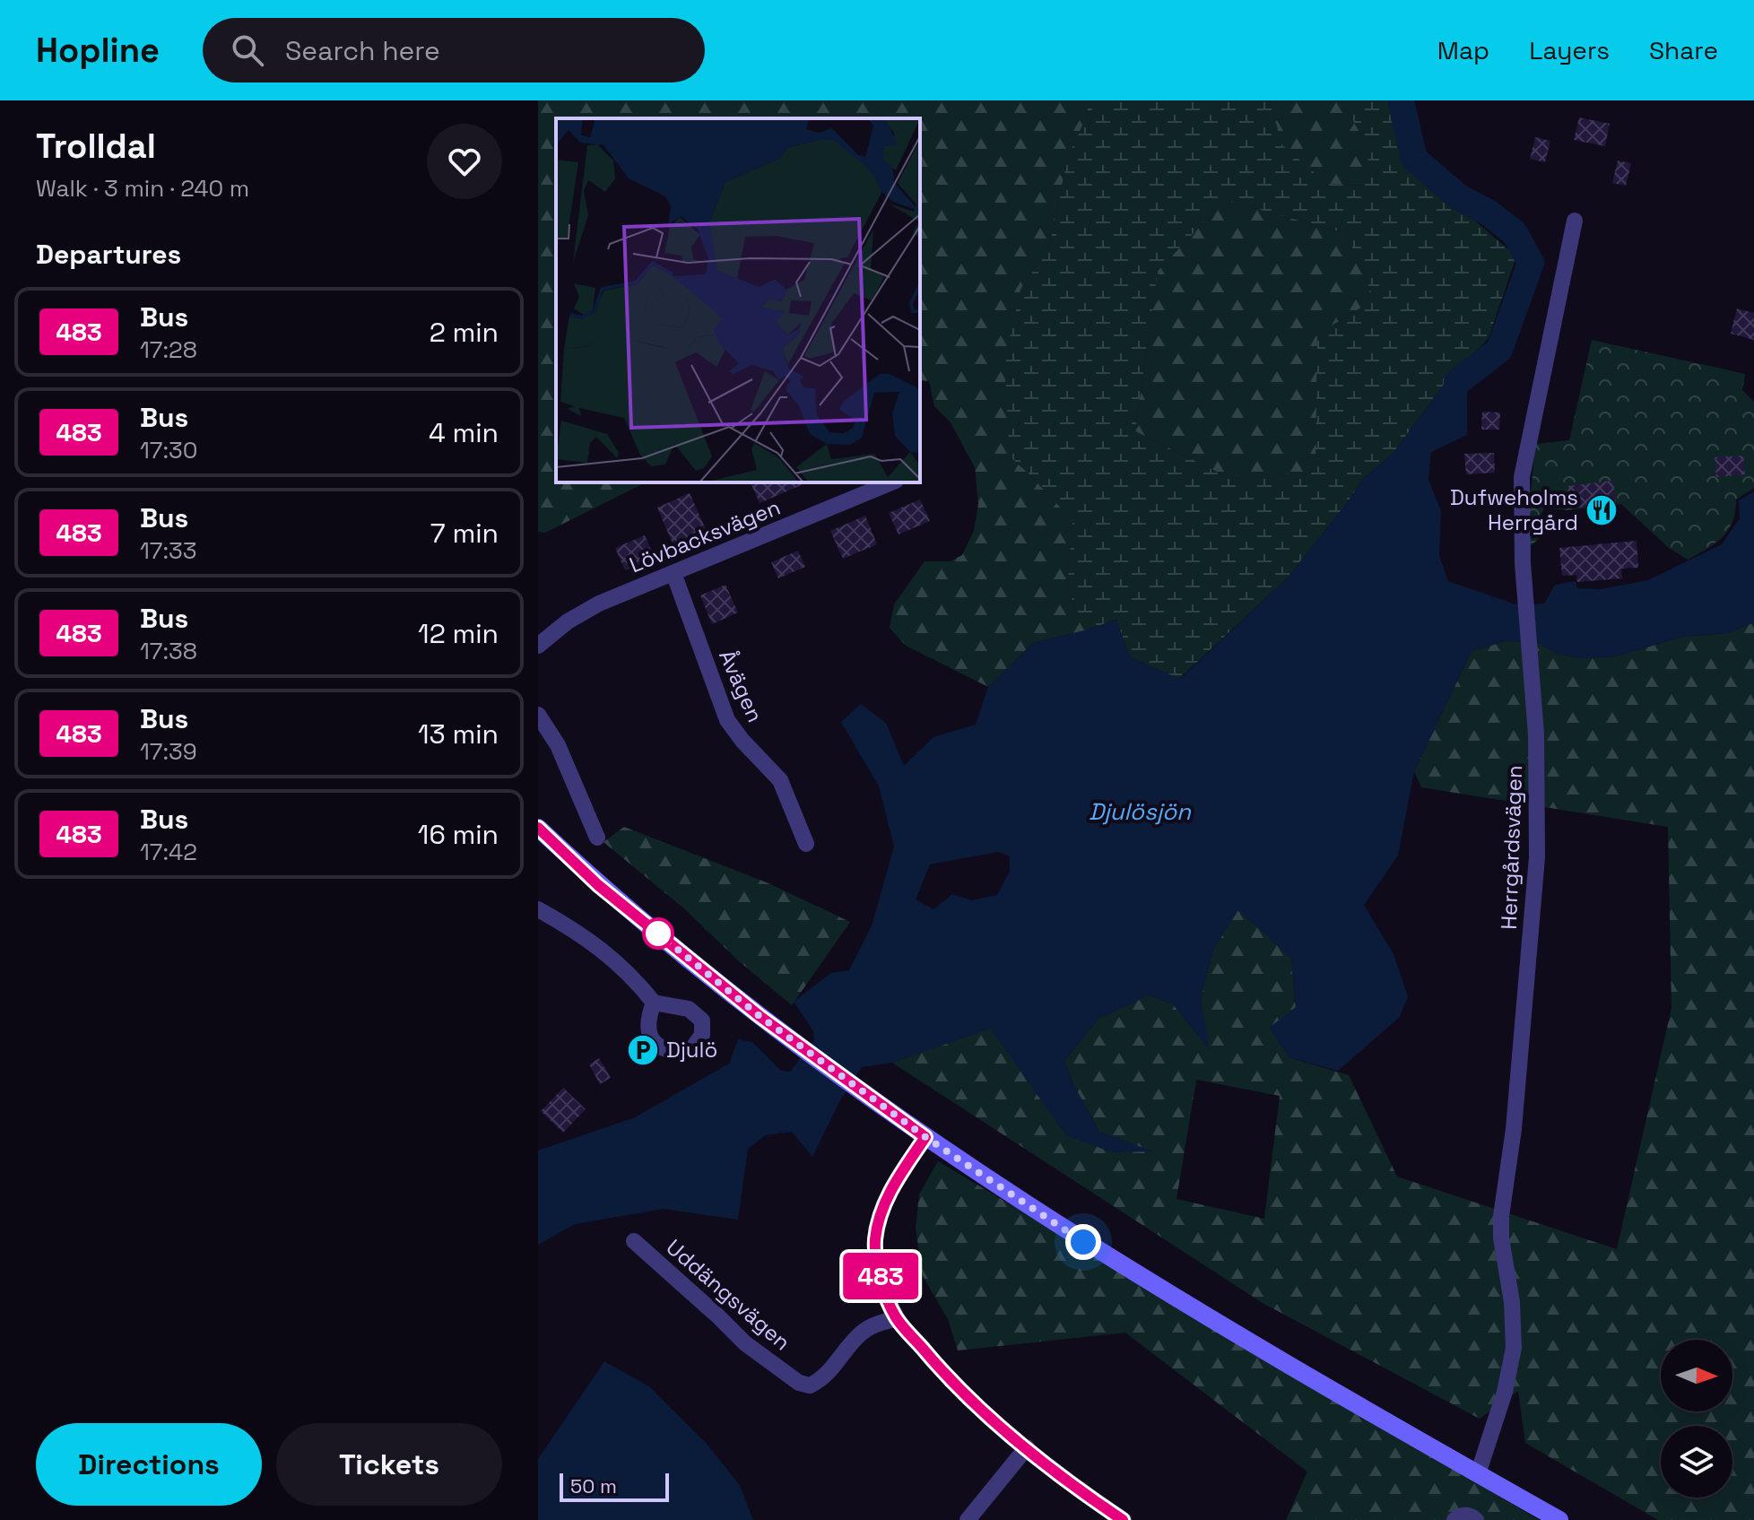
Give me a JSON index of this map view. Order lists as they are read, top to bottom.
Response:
{
  "streets": {
    "street": [
      "Lövbacksvägen",
      "Åvägen",
      "Herrgårdsvägen",
      "Uddängsvägen"
    ]
  },
  "crossings": [
    ["Lövbacksvägen", "Åvägen"]
  ],
  "water": ["Djulösjön"],
  "places": {
    "restaurant": ["Dufweholms Herrgård"],
    "parking": ["Djulö"]
  },
  "lines": ["bus line 483"],
  "scale_bar": "50 m",
  "north": "right",
  "page": {
    "header": "Hopline",
    "search": "Search here",
    "nav": ["Map", "Layers", "Share"],
    "heading": [
      ["Trolldal", "Walk · 3 min · 240 m"],
      "Departures"
    ],
    "on_map": "483",
    "list": [
      {
        "mark": "483",
        "name": "Bus",
        "note": "17:28",
        "value": "2 min"
      },
      {
        "mark": "483",
        "name": "Bus",
        "note": "17:30",
        "value": "4 min"
      },
      {
        "mark": "483",
        "name": "Bus",
        "note": "17:33",
        "value": "7 min"
      },
      {
        "mark": "483",
        "name": "Bus",
        "note": "17:38",
        "value": "12 min"
      },
      {
        "mark": "483",
        "name": "Bus",
        "note": "17:39",
        "value": "13 min"
      },
      {
        "mark": "483",
        "name": "Bus",
        "note": "17:42",
        "value": "16 min"
      }
    ],
    "buttons": ["Directions", "Tickets"],
    "scale": "50 m"
  }
}
